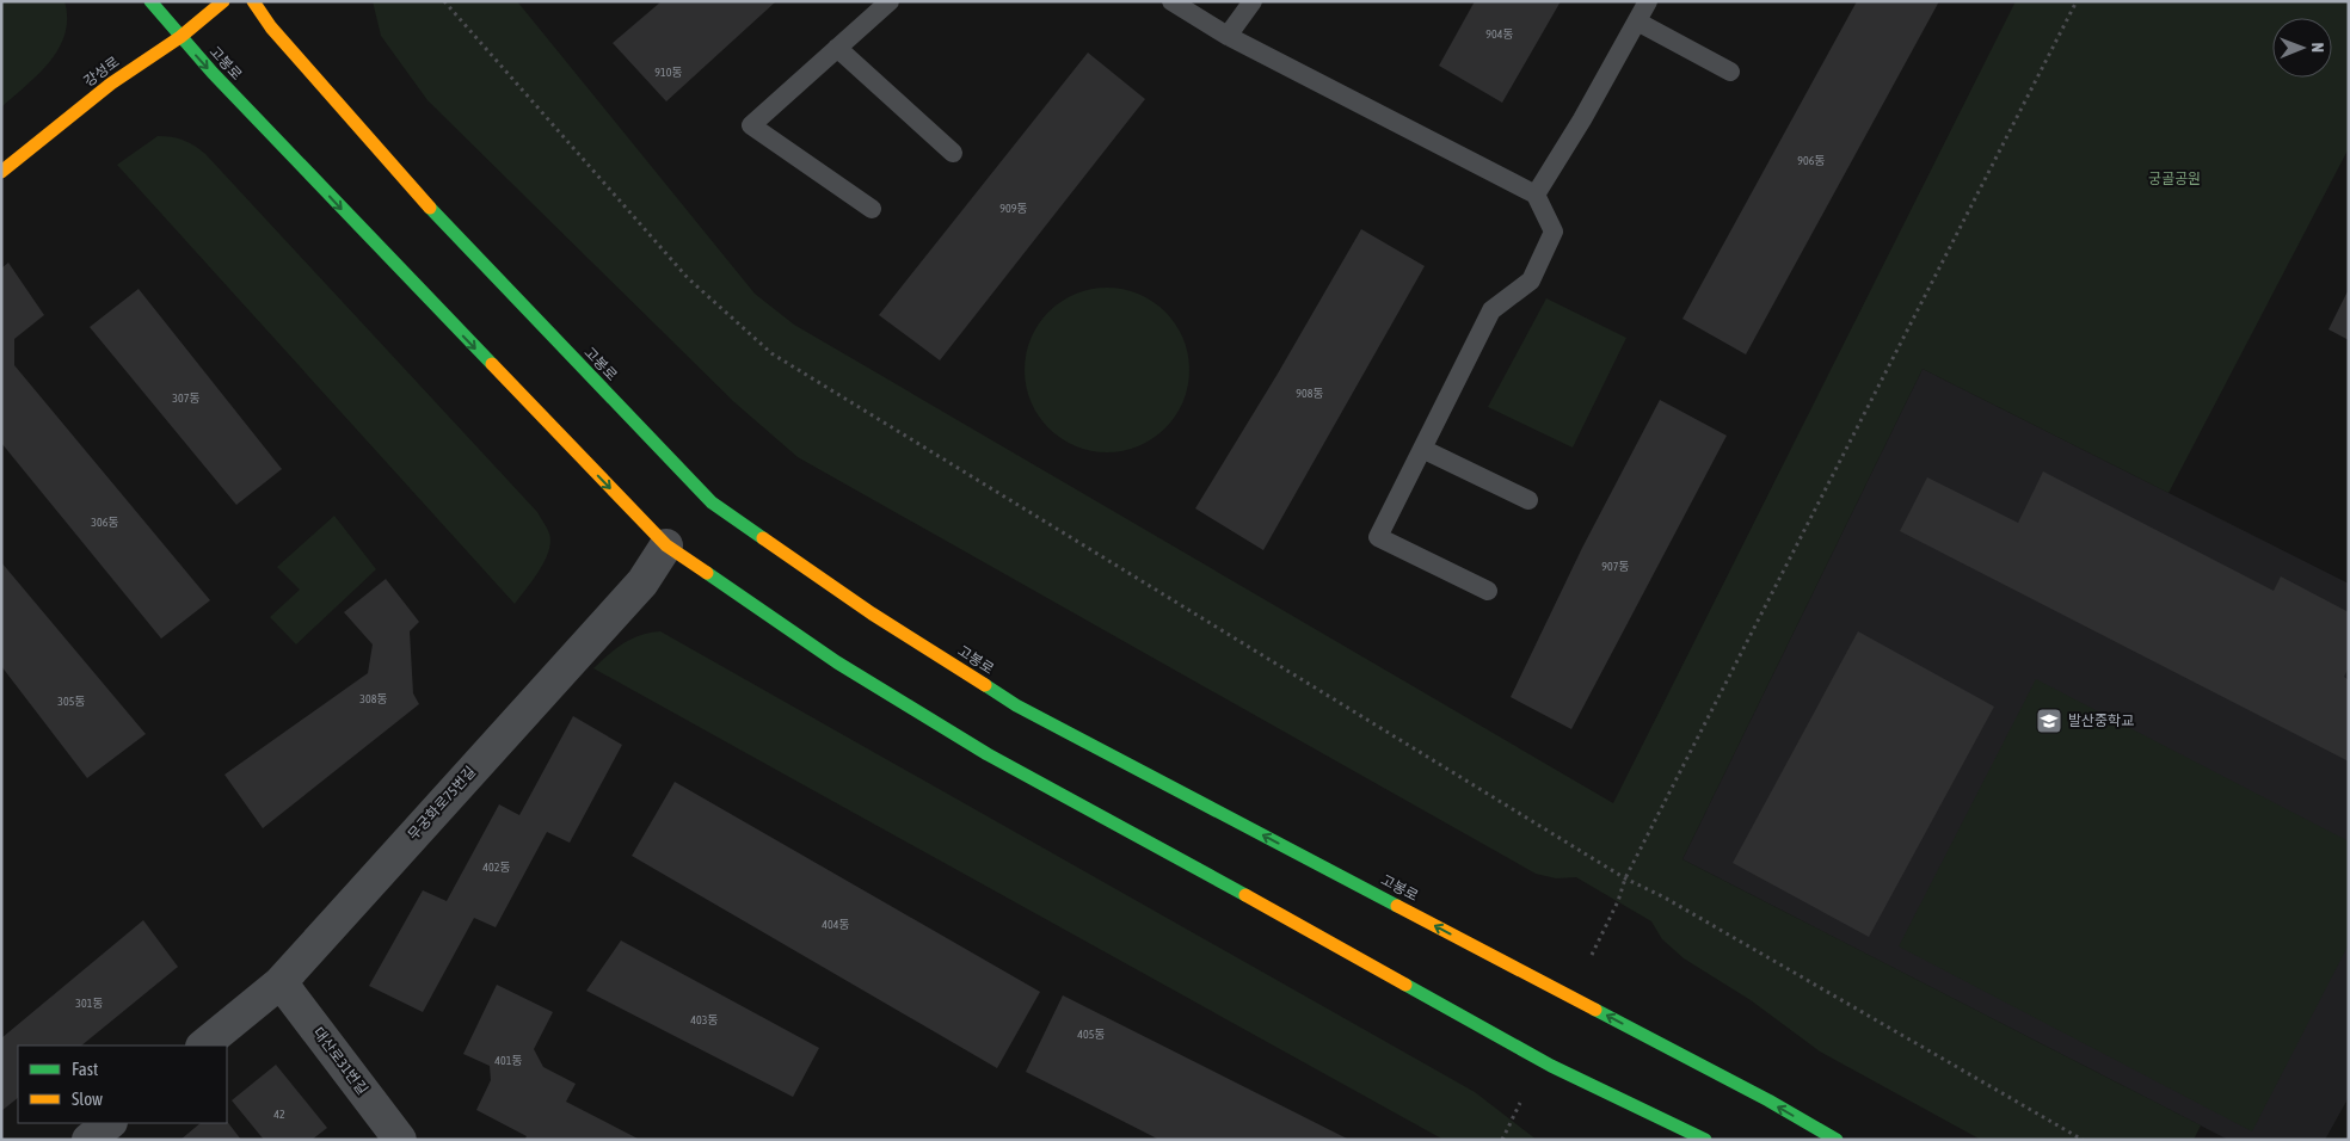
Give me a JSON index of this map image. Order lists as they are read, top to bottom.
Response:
{
  "streets": {
    "main road": ["고봉로", "강성로"],
    "street": ["무궁화로75번길", "대산로31번길"]
  },
  "crossings": [
    ["고봉로", "강성로"],
    ["고봉로", "무궁화로75번길"],
    ["무궁화로75번길", "대산로31번길"]
  ],
  "parks": ["궁골공원"],
  "places": {
    "school or university": ["발산중학교"]
  },
  "house_numbers": [
    "904동",
    "910동",
    "906동",
    "909동",
    "908동",
    "307동",
    "306동",
    "907동",
    "308동",
    "305동",
    "402동",
    "404동",
    "301동",
    "403동",
    "405동",
    "401동",
    "42"
  ],
  "legend": ["Fast", "Slow"],
  "north": "right"
}
